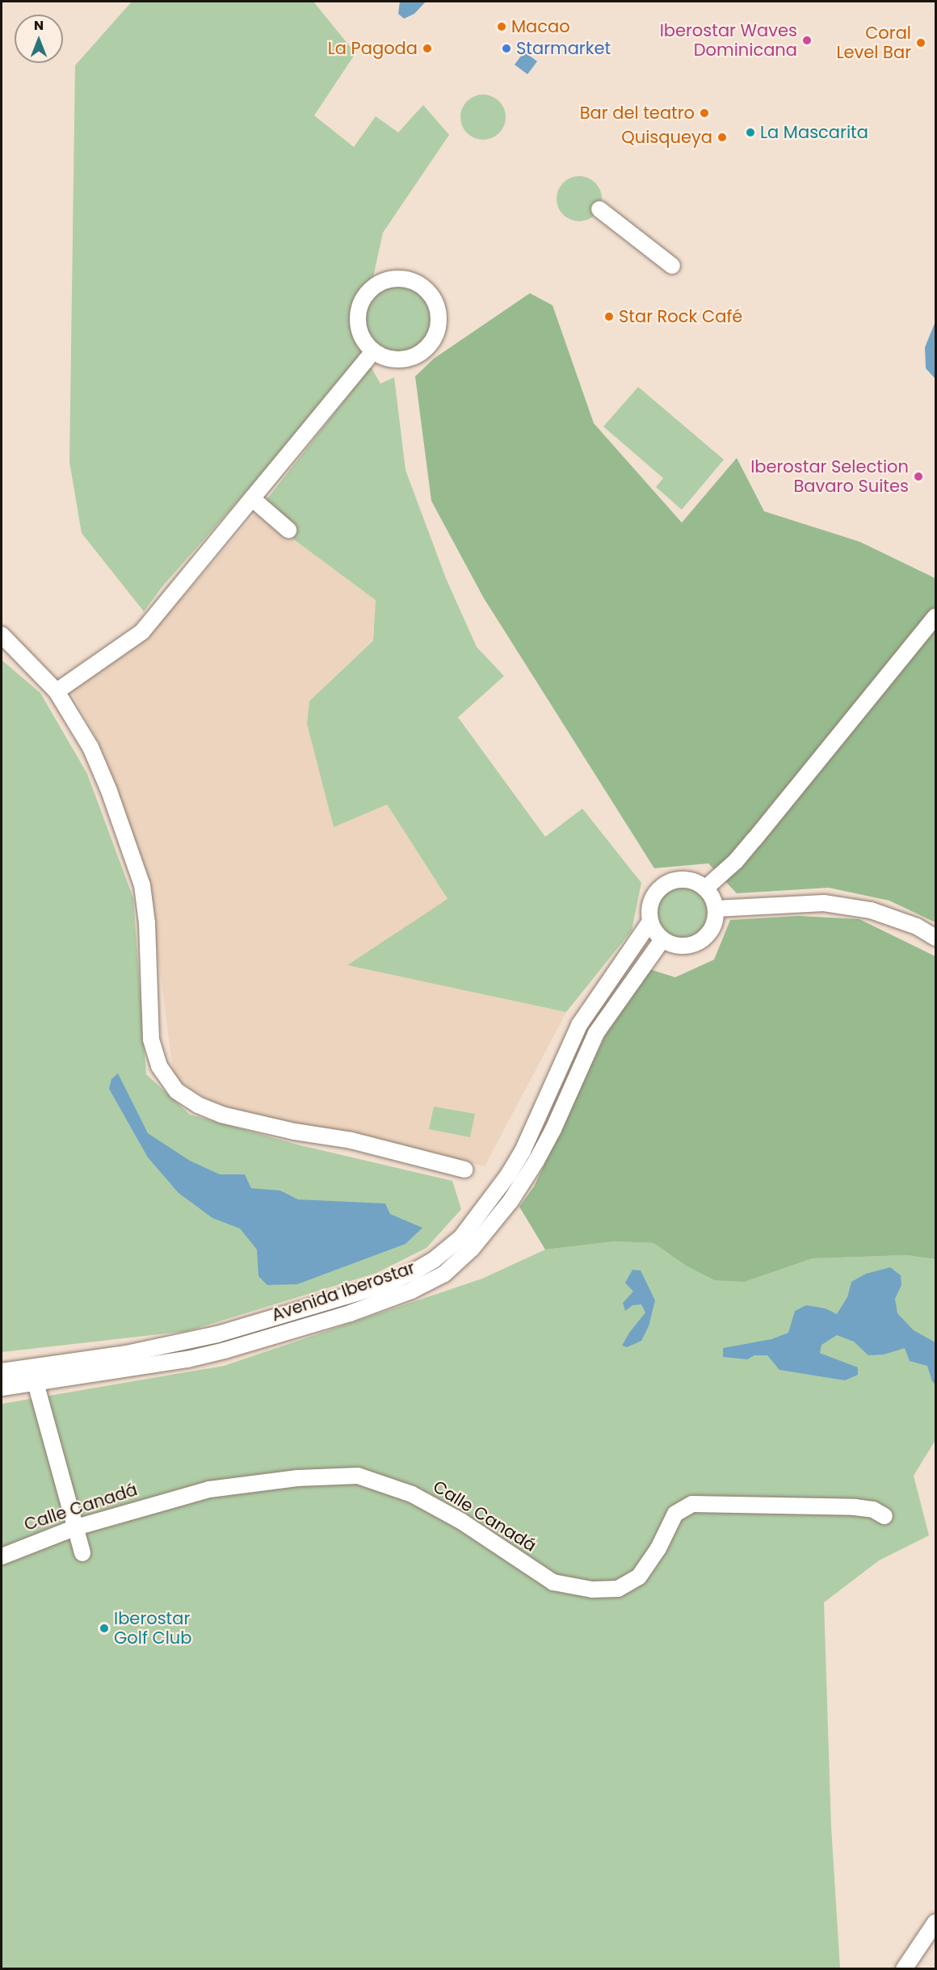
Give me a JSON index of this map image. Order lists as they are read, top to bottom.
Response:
{
  "streets": {
    "street": ["Avenida Iberostar", "Calle Canadá"]
  },
  "places": [
    "Macao",
    "Iberostar Waves Dominicana",
    "Coral Level Bar",
    "La Pagoda",
    "Starmarket",
    "Bar del teatro",
    "La Mascarita",
    "Quisqueya",
    "Star Rock Café",
    "Iberostar Selection Bavaro Suites",
    "Iberostar Golf Club"
  ],
  "north": "top"
}
